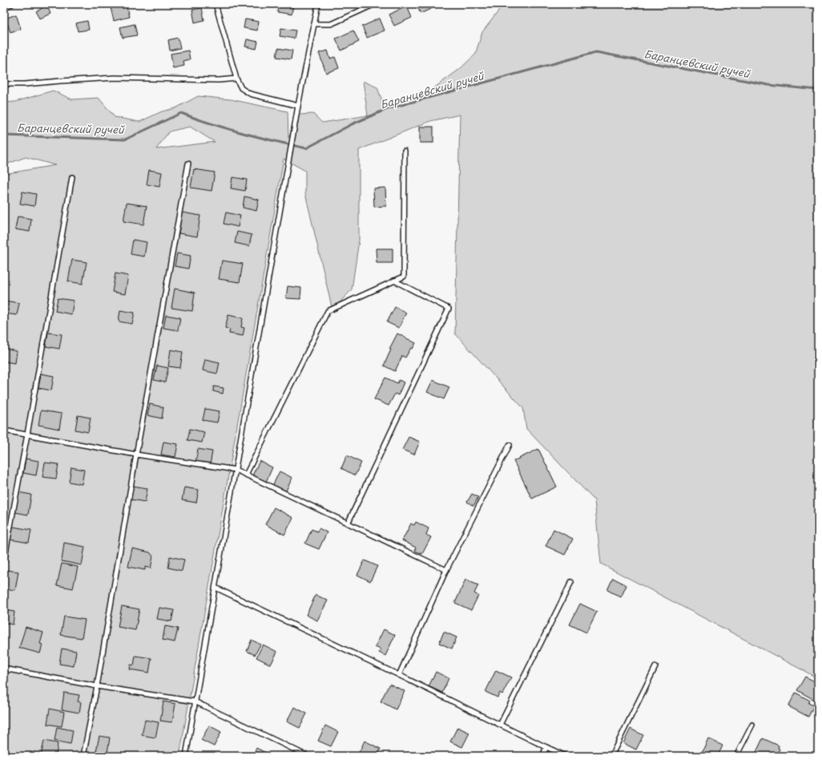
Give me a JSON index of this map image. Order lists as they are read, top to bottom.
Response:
{
  "water": ["Баранцевский ручей"]
}
